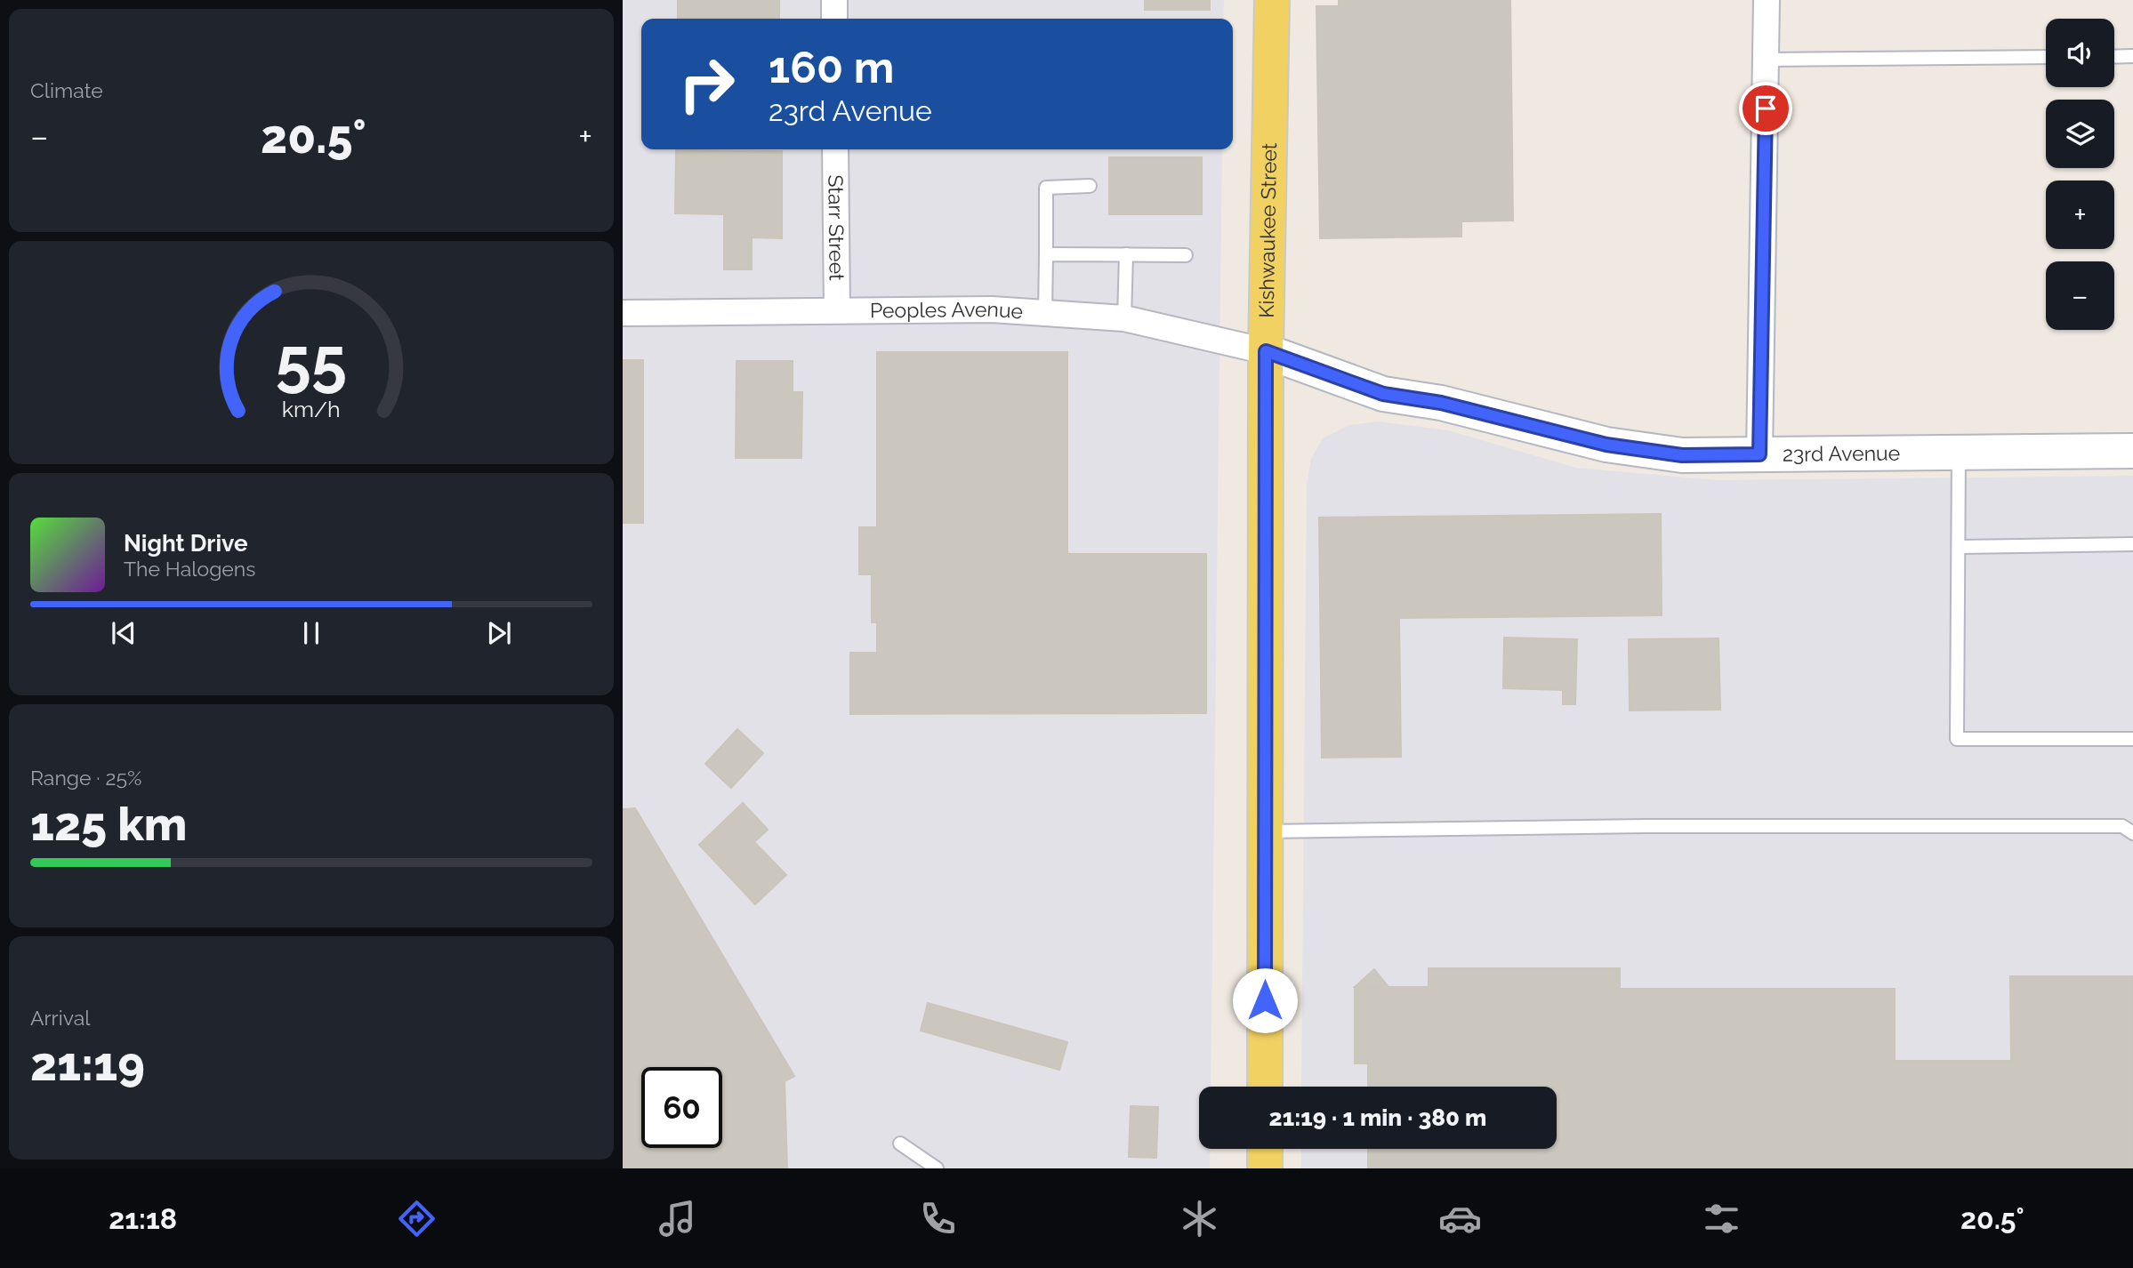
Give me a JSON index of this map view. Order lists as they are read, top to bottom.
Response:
{
  "streets": {
    "main road": ["Kishwaukee Street"],
    "street": ["Starr Street", "Peoples Avenue", "23rd Avenue"]
  },
  "crossings": [
    ["Starr Street", "Peoples Avenue"],
    ["Kishwaukee Street", "Peoples Avenue"],
    ["Kishwaukee Street", "23rd Avenue"],
    ["Peoples Avenue", "23rd Avenue"]
  ],
  "page": {
    "tile": [
      "Climate",
      ["Range · 25%", "125 km"],
      ["Arrival", "21:19"]
    ],
    "map_buttons": ["+", "−"],
    "turn": ["160 m", "23rd Avenue"],
    "heat": ["−", "20.5°", "+"],
    "song": ["Night Drive", "The Halogens"],
    "limit": "60",
    "trip": "21:19 · 1 min · 380 m",
    "tabs": ["21:18", "20.5°"],
    "gauge": ["55", "km/h"]
  }
}
